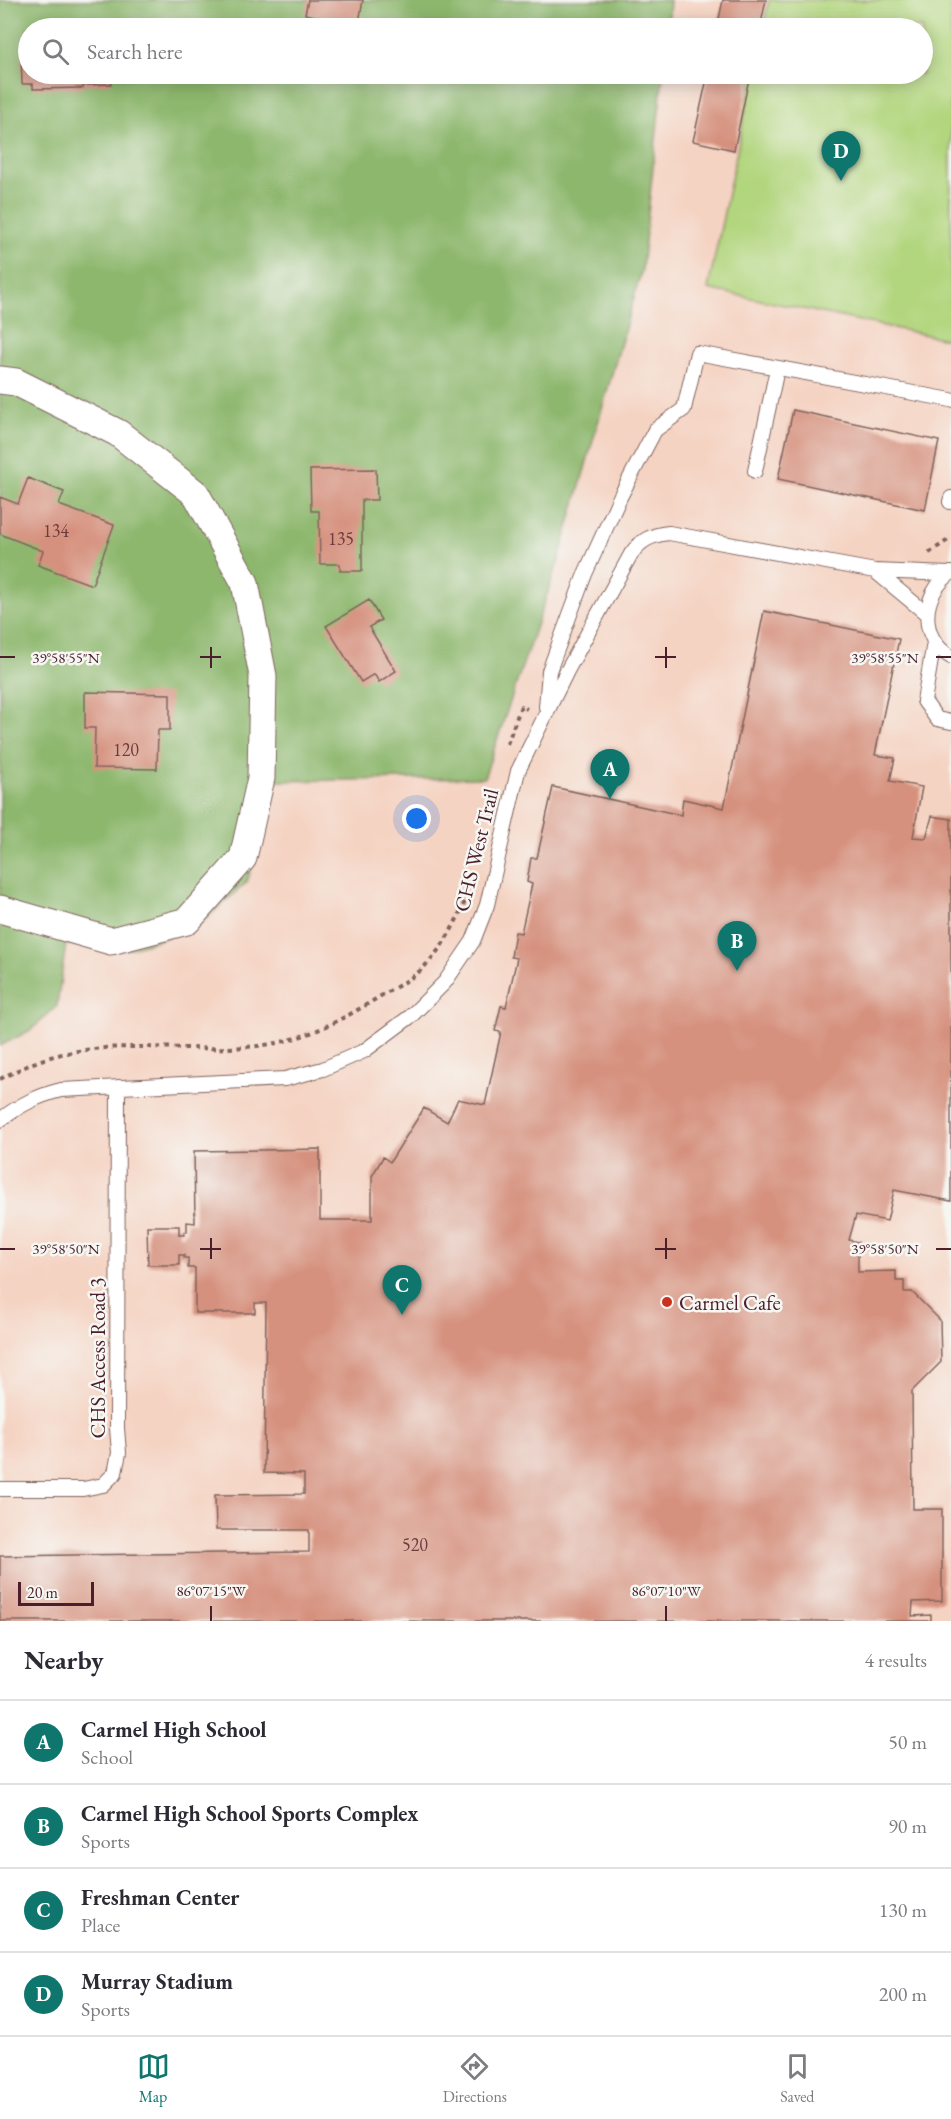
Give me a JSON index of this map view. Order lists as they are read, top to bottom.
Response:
{
  "streets": {
    "lane": ["CHS West Trail", "CHS Access Road 3"]
  },
  "crossings": [
    ["CHS West Trail", "CHS Access Road 3"]
  ],
  "places": ["Carmel Cafe"],
  "house_numbers": [
    "134",
    "135",
    "120",
    "520"
  ],
  "scale_bar": "20 m",
  "page": {
    "search": "Search here",
    "pins": [
      "D",
      "A",
      "B",
      "C"
    ],
    "scale": "20 m",
    "heading": ["Nearby", "4 results"],
    "list": [
      {
        "mark": "A",
        "name": "Carmel High School",
        "note": "School",
        "value": "50 m"
      },
      {
        "mark": "B",
        "name": "Carmel High School Sports Complex",
        "note": "Sports",
        "value": "90 m"
      },
      {
        "mark": "C",
        "name": "Freshman Center",
        "note": "Place",
        "value": "130 m"
      },
      {
        "mark": "D",
        "name": "Murray Stadium",
        "note": "Sports",
        "value": "200 m"
      }
    ],
    "nav": ["Map", "Directions", "Saved"]
  },
  "coordinates": [
    "39°58'55\"N",
    "39°58'50\"N",
    "86°07'15\"W",
    "86°07'10\"W"
  ]
}
